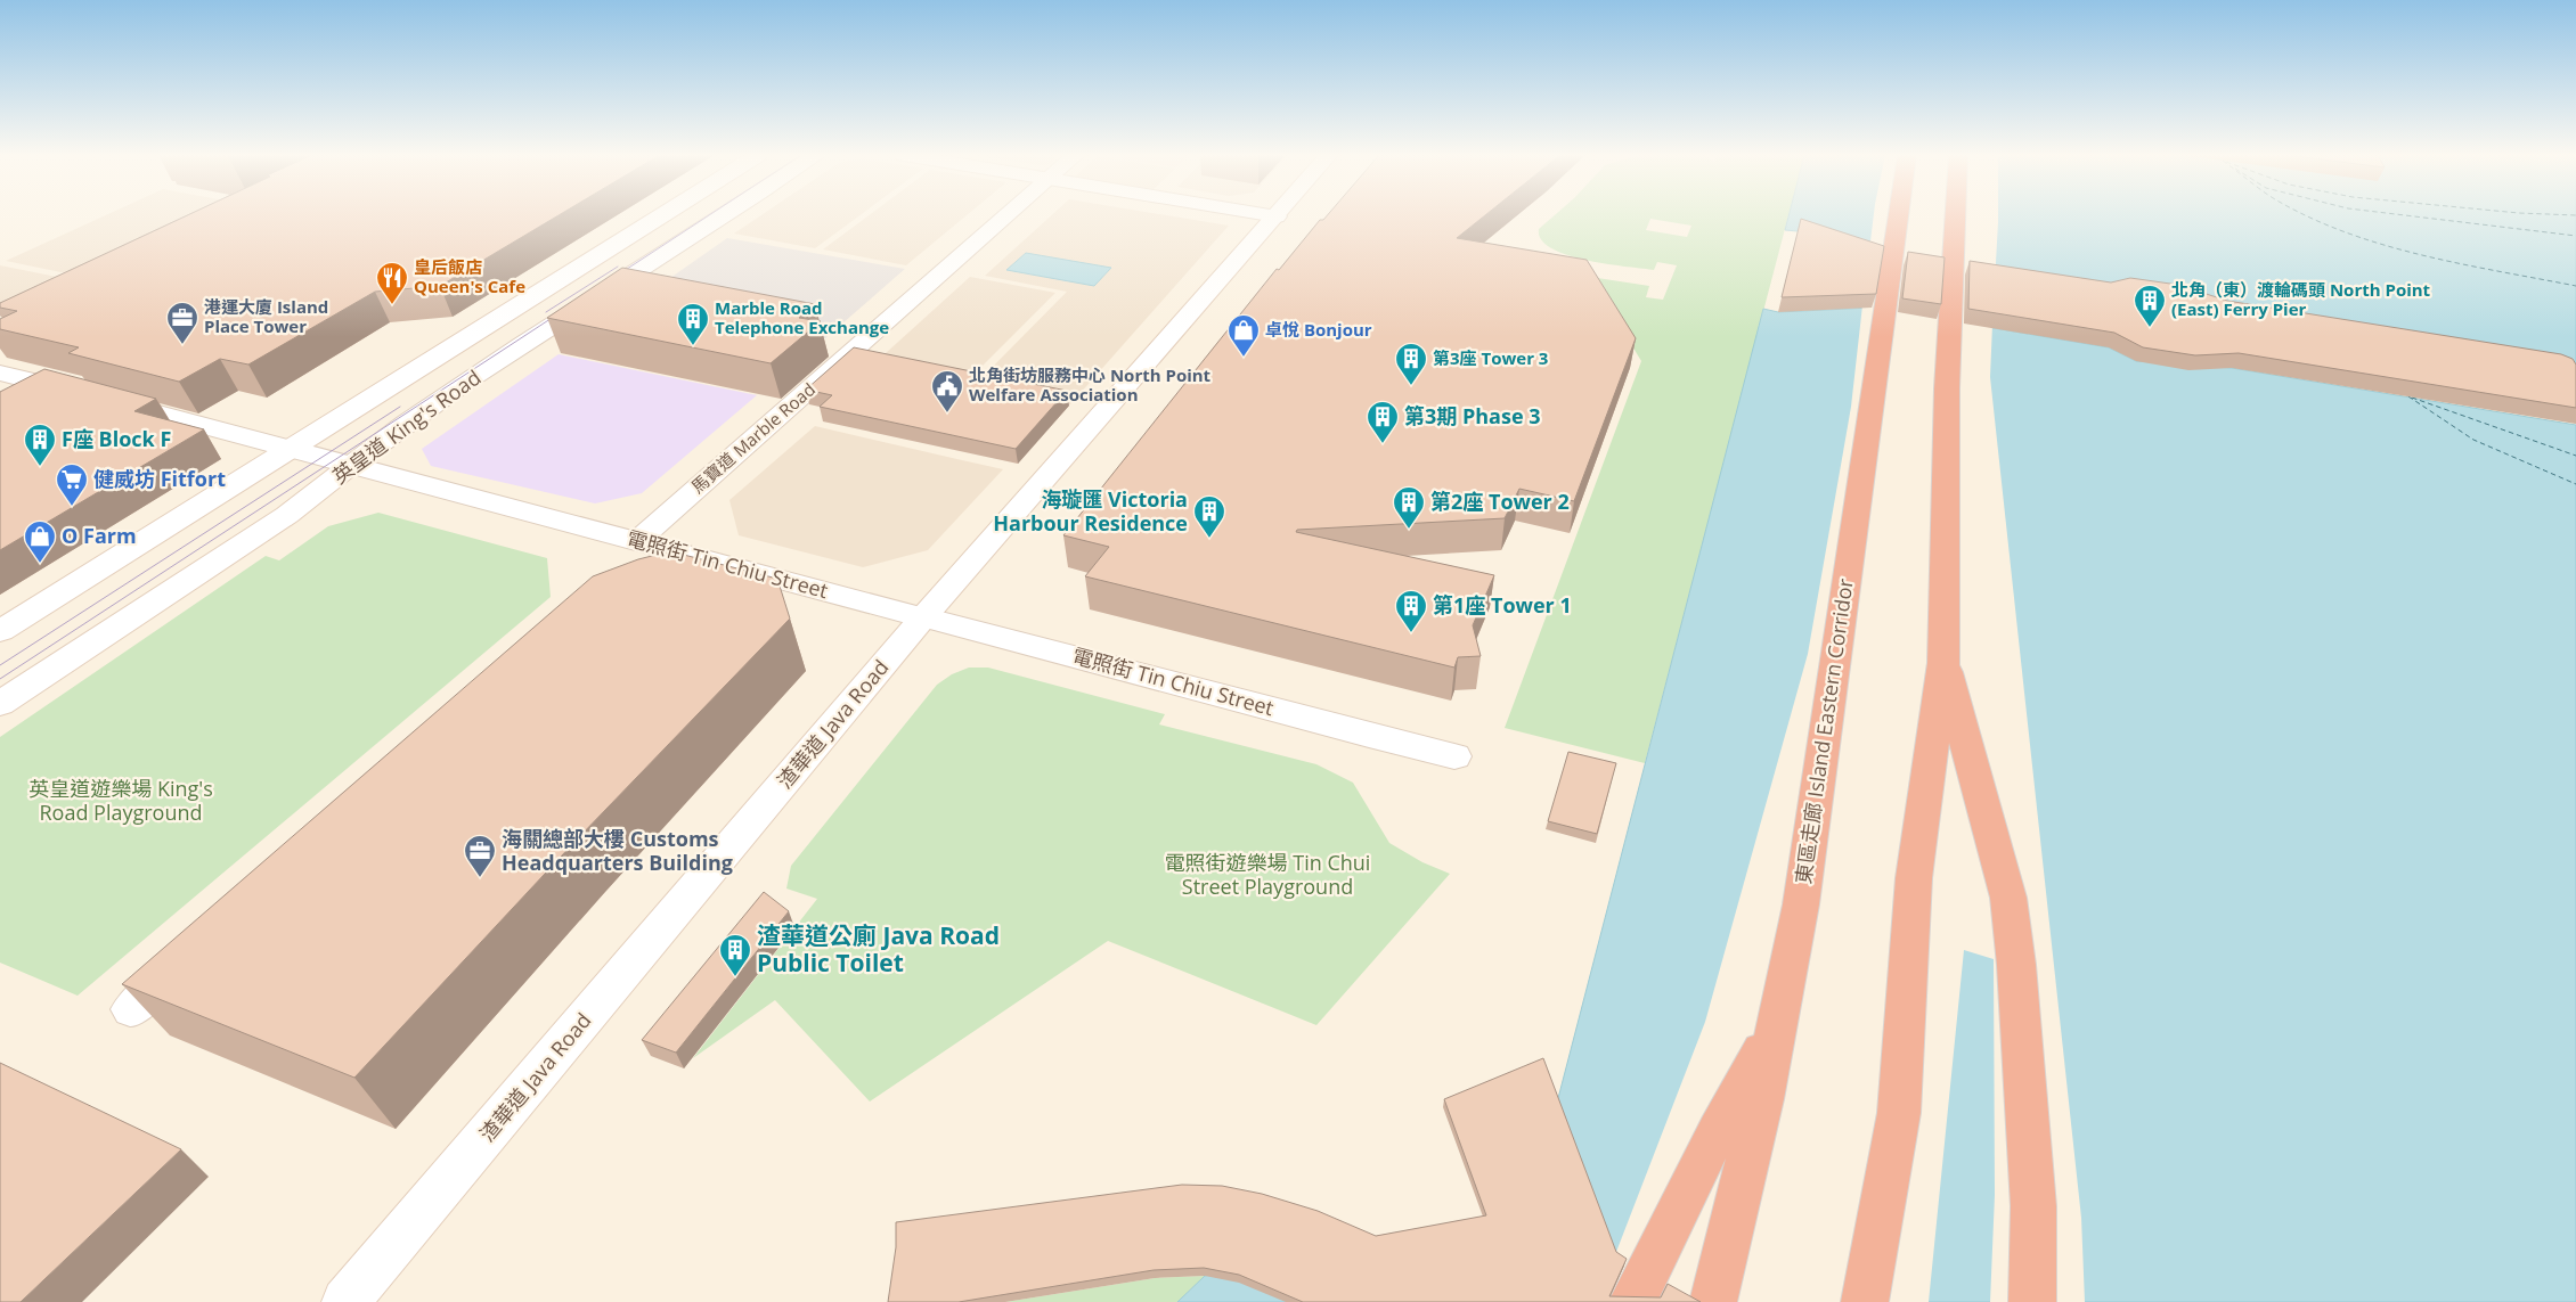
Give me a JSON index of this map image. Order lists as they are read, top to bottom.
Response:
{
  "streets": {
    "highway": ["東區走廊 Island Eastern Corridor"],
    "street": [
      "英皇道 King's Road",
      "馬寶道 Marble Road",
      "電照街 Tin Chiu Street",
      "渣華道 Java Road"
    ]
  },
  "crossings": [
    ["英皇道 King's Road", "電照街 Tin Chiu Street"],
    ["馬寶道 Marble Road", "電照街 Tin Chiu Street"],
    ["電照街 Tin Chiu Street", "渣華道 Java Road"]
  ],
  "parks": ["英皇道遊樂場 King's Road Playground", "電照街遊樂場 Tin Chui Street Playground"],
  "places": {
    "restaurant": ["皇后飯店 Queen's Cafe"],
    "building": [
      "北角（東）渡輪碼頭 North Point (East) Ferry Pier",
      "Marble Road Telephone Exchange",
      "第3座 Tower 3",
      "第3期 Phase 3",
      "F座 Block F",
      "第2座 Tower 2",
      "海璇匯 Victoria Harbour Residence",
      "第1座 Tower 1",
      "渣華道公廁 Java Road Public Toilet"
    ],
    "office": ["港運大廈 Island Place Tower", "海關總部大樓 Customs Headquarters Building"],
    "shop": ["卓悅 Bonjour", "O Farm"],
    "public building": ["北角街坊服務中心 North Point Welfare Association"],
    "supermarket": ["健威坊 Fitfort"]
  }
}
